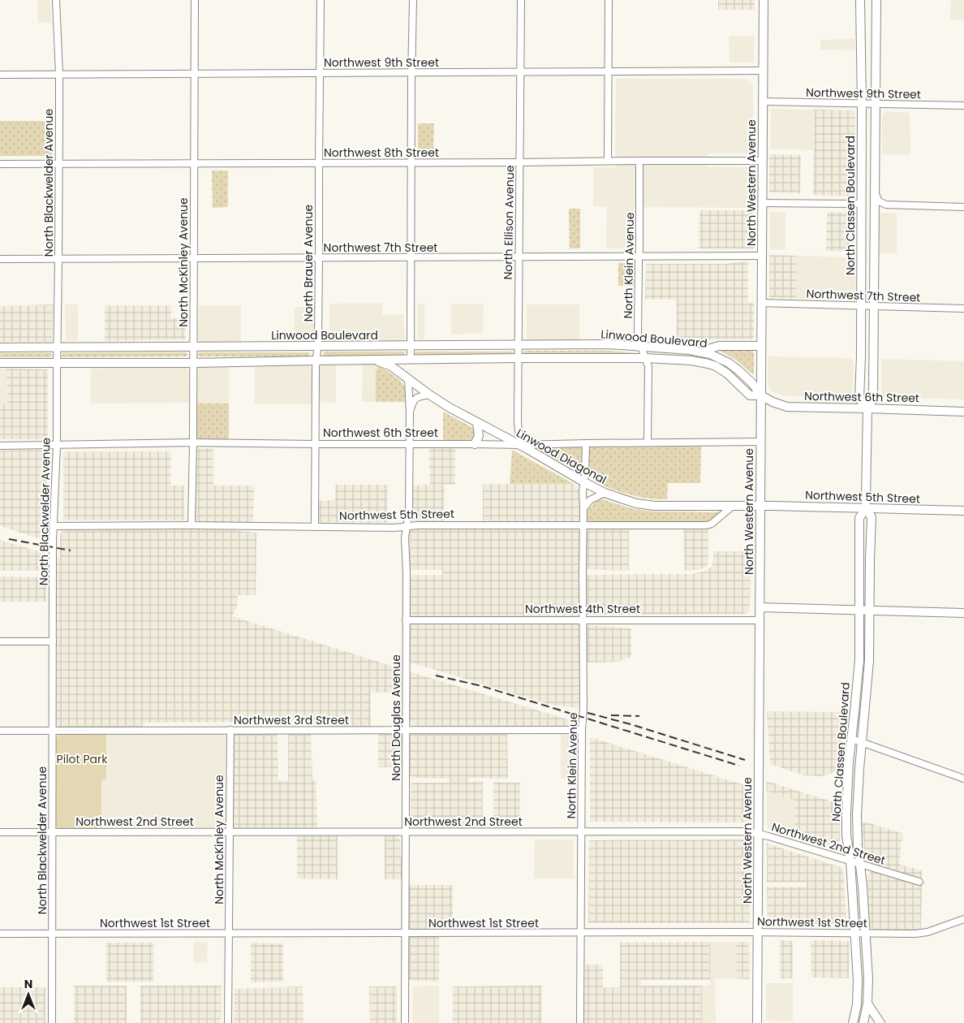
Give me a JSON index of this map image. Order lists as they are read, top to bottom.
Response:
{
  "streets": {
    "main road": [
      "North Western Avenue",
      "North Classen Boulevard",
      "Linwood Boulevard",
      "Northwest 6th Street",
      "Linwood Diagonal",
      "Northwest 5th Street"
    ],
    "street": [
      "Northwest 9th Street",
      "Northwest 8th Street",
      "North Blackwelder Avenue",
      "North Ellison Avenue",
      "Northwest 7th Street",
      "North McKinley Avenue",
      "North Brauer Avenue",
      "North Klein Avenue",
      "Northwest 4th Street",
      "North Douglas Avenue",
      "Northwest 3rd Street",
      "Northwest 2nd Street",
      "Northwest 1st Street"
    ]
  },
  "crossings": [
    ["Northwest 9th Street", "North Blackwelder Avenue"],
    ["Northwest 9th Street", "North Western Avenue"],
    ["Northwest 9th Street", "North Classen Boulevard"],
    ["Northwest 9th Street", "North Ellison Avenue"],
    ["Northwest 9th Street", "North McKinley Avenue"],
    ["Northwest 9th Street", "North Brauer Avenue"],
    ["Northwest 8th Street", "North Blackwelder Avenue"],
    ["Northwest 8th Street", "North Western Avenue"],
    ["Northwest 8th Street", "North Ellison Avenue"],
    ["Northwest 8th Street", "North McKinley Avenue"],
    ["Northwest 8th Street", "North Brauer Avenue"],
    ["Northwest 8th Street", "North Klein Avenue"],
    ["North Blackwelder Avenue", "Northwest 7th Street"],
    ["North Blackwelder Avenue", "Linwood Boulevard"],
    ["North Blackwelder Avenue", "Northwest 6th Street"],
    ["North Blackwelder Avenue", "Northwest 5th Street"],
    ["North Blackwelder Avenue", "Northwest 3rd Street"],
    ["North Blackwelder Avenue", "Northwest 2nd Street"],
    ["North Blackwelder Avenue", "Northwest 1st Street"],
    ["North Western Avenue", "Northwest 7th Street"],
    ["North Western Avenue", "Linwood Boulevard"],
    ["North Western Avenue", "Northwest 6th Street"],
    ["North Western Avenue", "Linwood Diagonal"],
    ["North Western Avenue", "Northwest 5th Street"],
    ["North Western Avenue", "Northwest 4th Street"],
    ["North Western Avenue", "Northwest 2nd Street"],
    ["North Western Avenue", "Northwest 1st Street"],
    ["North Classen Boulevard", "Northwest 7th Street"],
    ["North Classen Boulevard", "Northwest 6th Street"],
    ["North Classen Boulevard", "Northwest 5th Street"],
    ["North Classen Boulevard", "Northwest 2nd Street"],
    ["North Classen Boulevard", "Northwest 1st Street"],
    ["North Ellison Avenue", "Northwest 7th Street"],
    ["North Ellison Avenue", "Linwood Boulevard"],
    ["North Ellison Avenue", "Northwest 6th Street"],
    ["North Ellison Avenue", "Linwood Diagonal"],
    ["Northwest 7th Street", "North McKinley Avenue"],
    ["Northwest 7th Street", "North Brauer Avenue"],
    ["Northwest 7th Street", "North Klein Avenue"],
    ["North McKinley Avenue", "Linwood Boulevard"],
    ["North McKinley Avenue", "Northwest 6th Street"],
    ["North McKinley Avenue", "Northwest 5th Street"],
    ["North McKinley Avenue", "Northwest 3rd Street"],
    ["North McKinley Avenue", "Northwest 2nd Street"],
    ["North McKinley Avenue", "Northwest 1st Street"],
    ["North Brauer Avenue", "Linwood Boulevard"],
    ["North Brauer Avenue", "Northwest 6th Street"],
    ["North Brauer Avenue", "Northwest 5th Street"],
    ["North Klein Avenue", "Linwood Boulevard"],
    ["North Klein Avenue", "Northwest 6th Street"],
    ["North Klein Avenue", "Linwood Diagonal"],
    ["North Klein Avenue", "Northwest 5th Street"],
    ["North Klein Avenue", "Northwest 4th Street"],
    ["North Klein Avenue", "Northwest 3rd Street"],
    ["North Klein Avenue", "Northwest 2nd Street"],
    ["North Klein Avenue", "Northwest 1st Street"],
    ["Linwood Boulevard", "Northwest 6th Street"],
    ["Linwood Boulevard", "Linwood Diagonal"],
    ["Northwest 6th Street", "Linwood Diagonal"],
    ["Northwest 6th Street", "North Douglas Avenue"],
    ["Linwood Diagonal", "Northwest 5th Street"],
    ["Linwood Diagonal", "North Douglas Avenue"],
    ["Northwest 5th Street", "North Douglas Avenue"],
    ["Northwest 4th Street", "North Douglas Avenue"],
    ["North Douglas Avenue", "Northwest 3rd Street"],
    ["North Douglas Avenue", "Northwest 2nd Street"],
    ["North Douglas Avenue", "Northwest 1st Street"]
  ],
  "parks": ["Pilot Park"],
  "north": "top"
}
